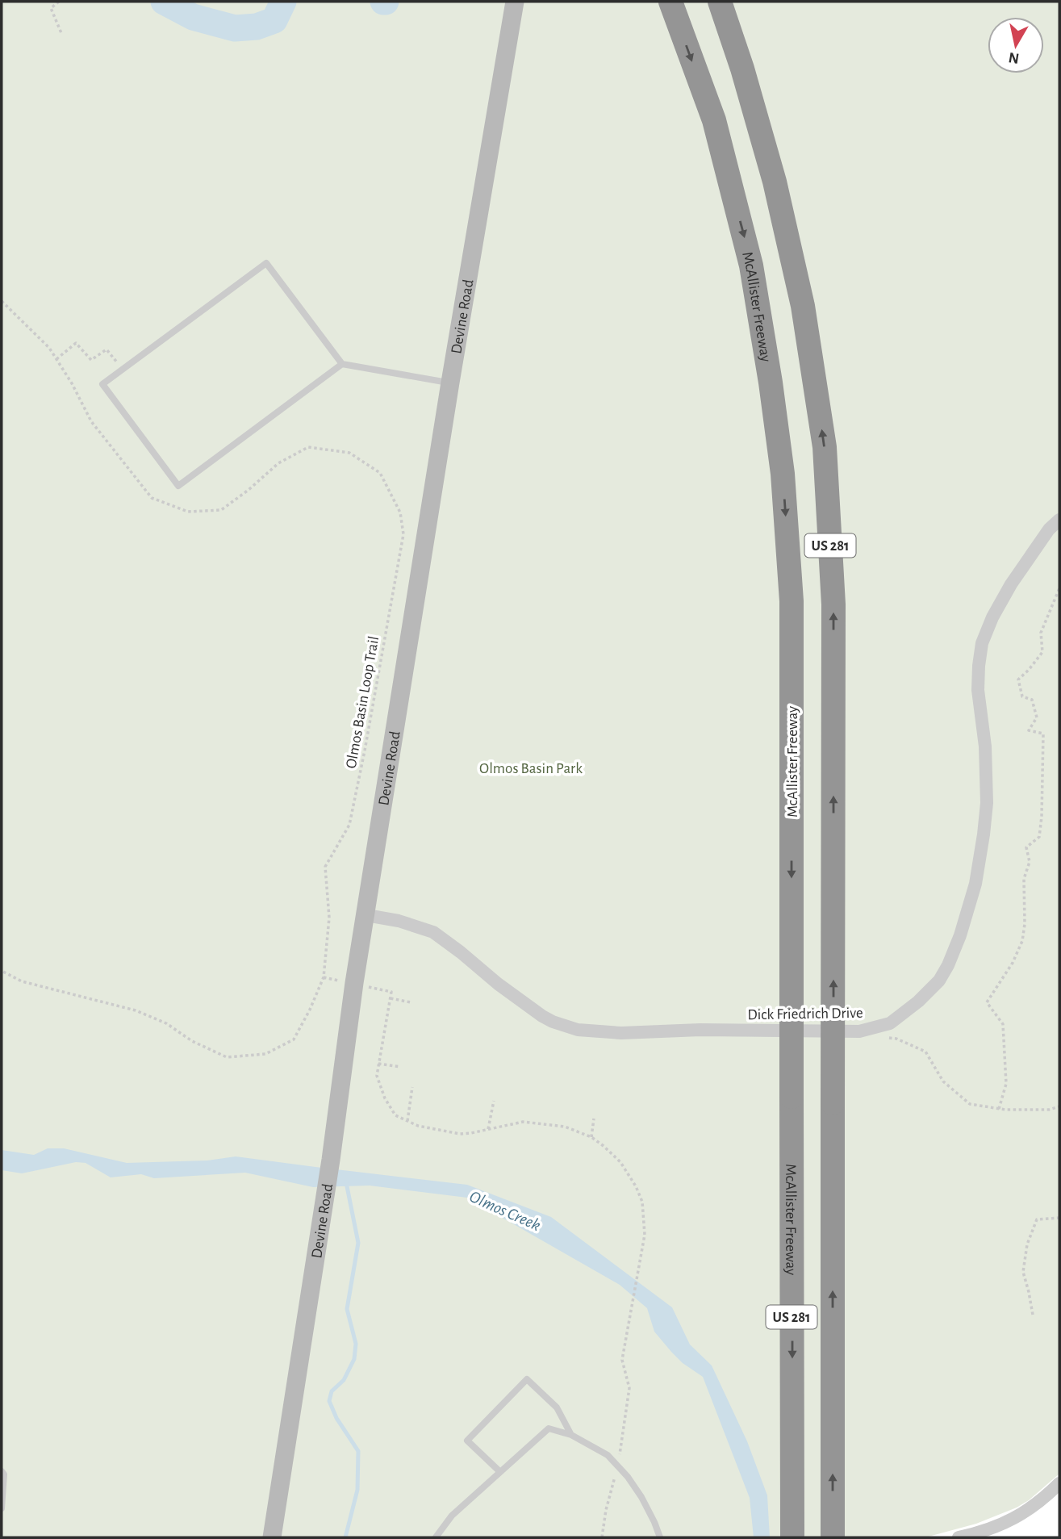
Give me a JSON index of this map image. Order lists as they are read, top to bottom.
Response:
{
  "streets": {
    "highway": ["McAllister Freeway", "US 281"],
    "street": ["Devine Road", "Dick Friedrich Drive"],
    "path": ["Olmos Basin Loop Trail"]
  },
  "crossings": [
    ["Devine Road", "Dick Friedrich Drive"]
  ],
  "water": ["Olmos Creek"],
  "parks": ["Olmos Basin Park"],
  "north": "bottom"
}
